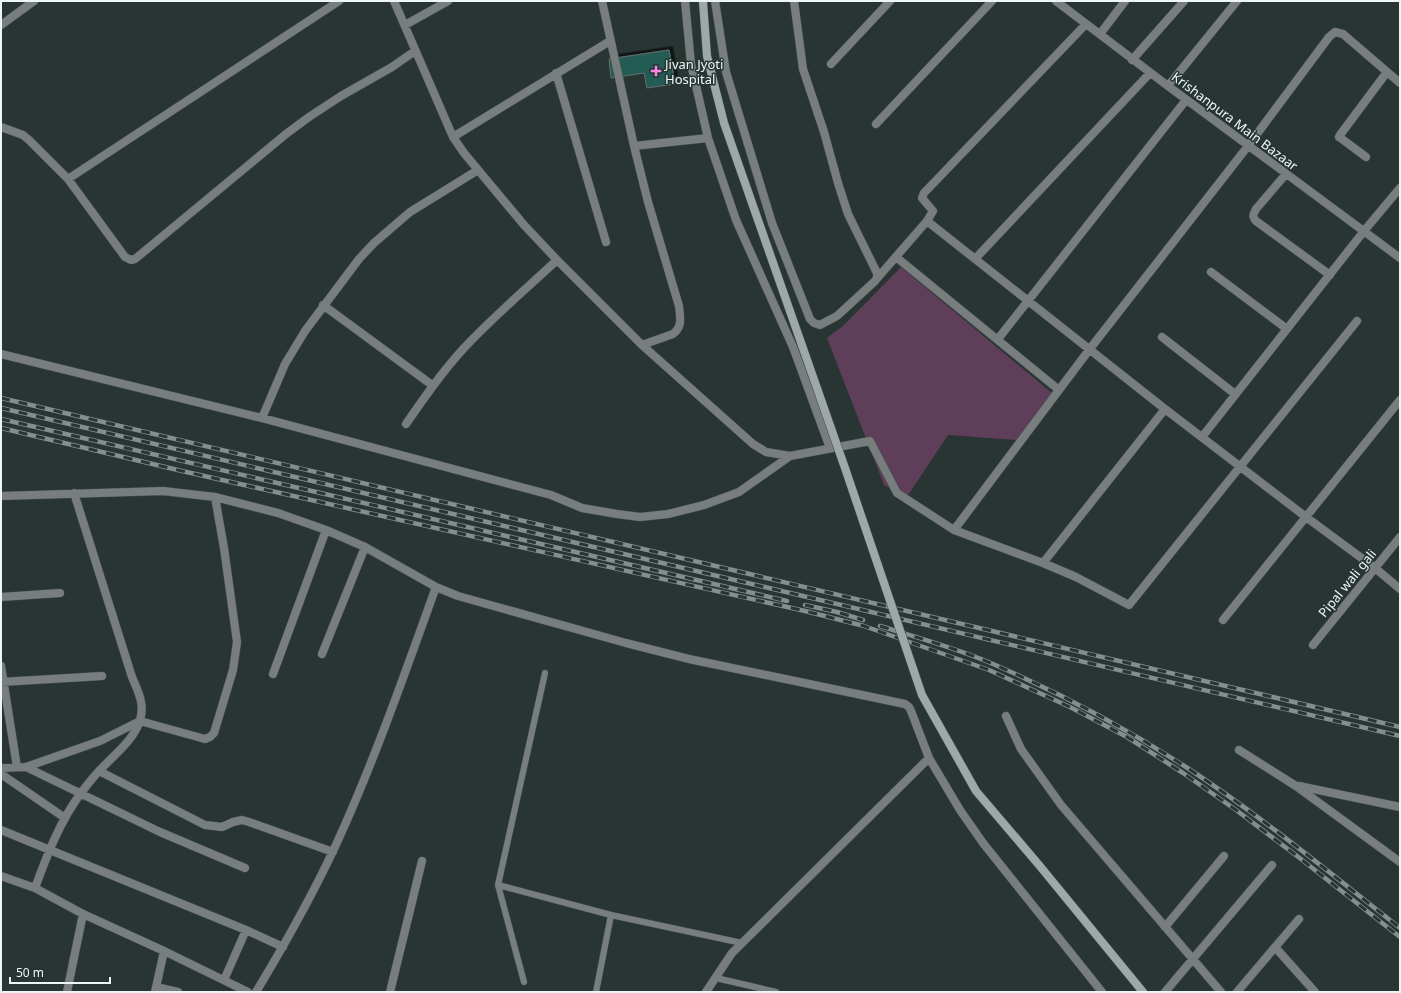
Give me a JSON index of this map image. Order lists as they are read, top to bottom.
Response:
{
  "streets": {
    "street": ["Krishanpura Main Bazaar", "Pipal wali gali"]
  },
  "places": {
    "health": ["Jivan Jyoti Hospital"]
  },
  "scale_bar": "50 m"
}
